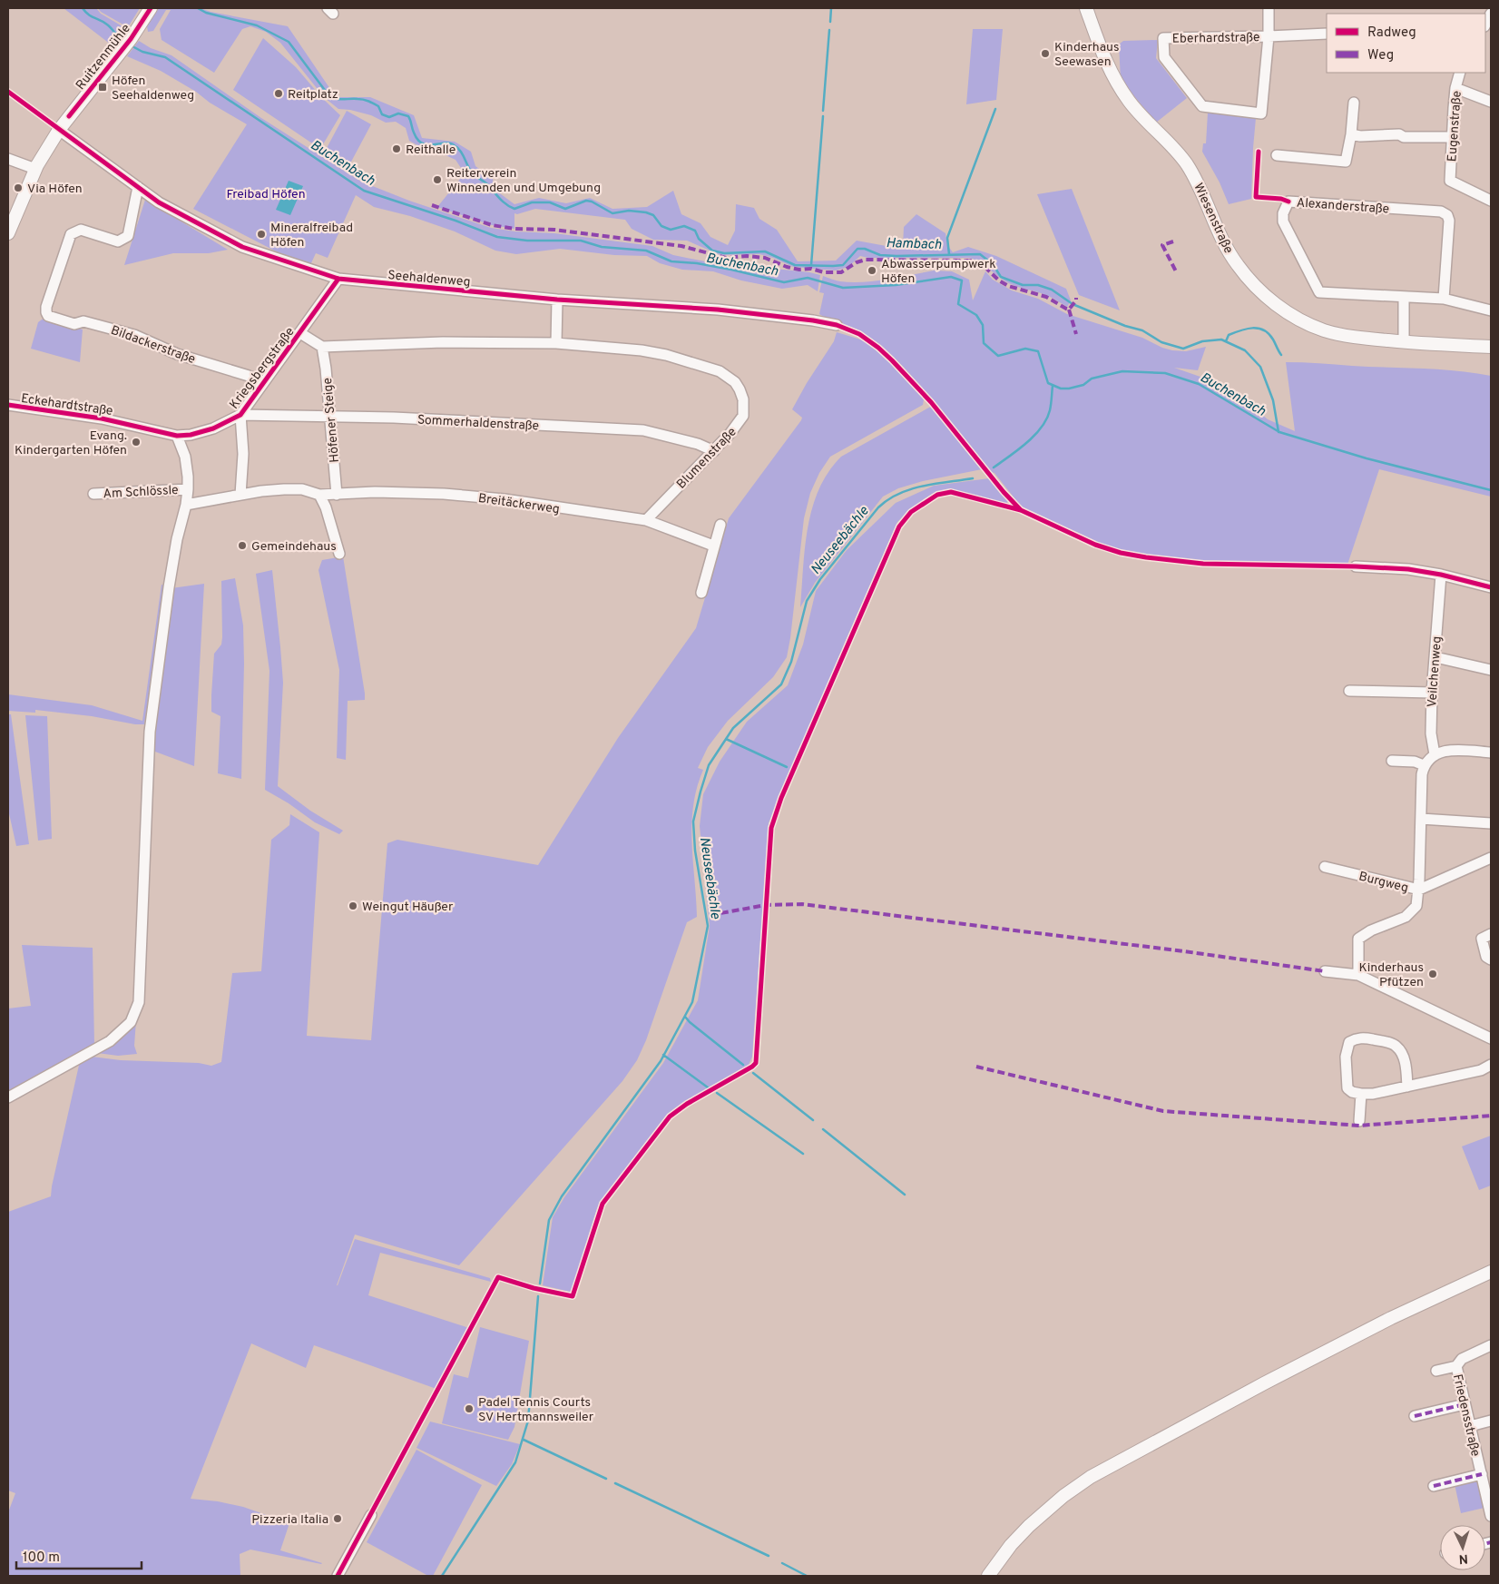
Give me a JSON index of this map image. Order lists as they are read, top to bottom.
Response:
{
  "streets": {
    "street": [
      "Eberhardstraße",
      "Ruitzenmühle",
      "Eugenstraße",
      "Alexanderstraße",
      "Wiesenstraße",
      "Seehaldenweg",
      "Bildackerstraße",
      "Kriegsbergstraße",
      "Eckehardtstraße",
      "Höfener Steige",
      "Sommerhaldenstraße",
      "Blumenstraße",
      "Am Schlössle",
      "Breitäckerweg",
      "Veilchenweg",
      "Burgweg",
      "Friedensstraße"
    ]
  },
  "crossings": [
    ["Ruitzenmühle", "Seehaldenweg"],
    ["Seehaldenweg", "Bildackerstraße"],
    ["Seehaldenweg", "Kriegsbergstraße"],
    ["Bildackerstraße", "Kriegsbergstraße"],
    ["Kriegsbergstraße", "Eckehardtstraße"],
    ["Kriegsbergstraße", "Sommerhaldenstraße"],
    ["Höfener Steige", "Sommerhaldenstraße"],
    ["Höfener Steige", "Blumenstraße"],
    ["Höfener Steige", "Breitäckerweg"],
    ["Sommerhaldenstraße", "Blumenstraße"],
    ["Blumenstraße", "Breitäckerweg"]
  ],
  "water": ["Buchenbach", "Hambach", "Neuseebächle"],
  "parks": ["Freibad Höfen"],
  "places": {
    "other": [
      "Kinderhaus Seewasen",
      "Reitplatz",
      "Reithalle",
      "Reiterverein Winnenden und Umgebung",
      "Via Höfen",
      "Mineralfreibad Höfen",
      "Abwasserpumpwerk Höfen",
      "Evang. Kindergarten Höfen",
      "Gemeindehaus",
      "Weingut Häußer",
      "Kinderhaus Pfützen",
      "Padel Tennis Courts SV Hertmannsweiler",
      "Pizzeria Italia"
    ],
    "transit": ["Höfen Seehaldenweg"]
  },
  "legend": ["Radweg", "Weg"],
  "scale_bar": "100 m",
  "north": "bottom"
}
